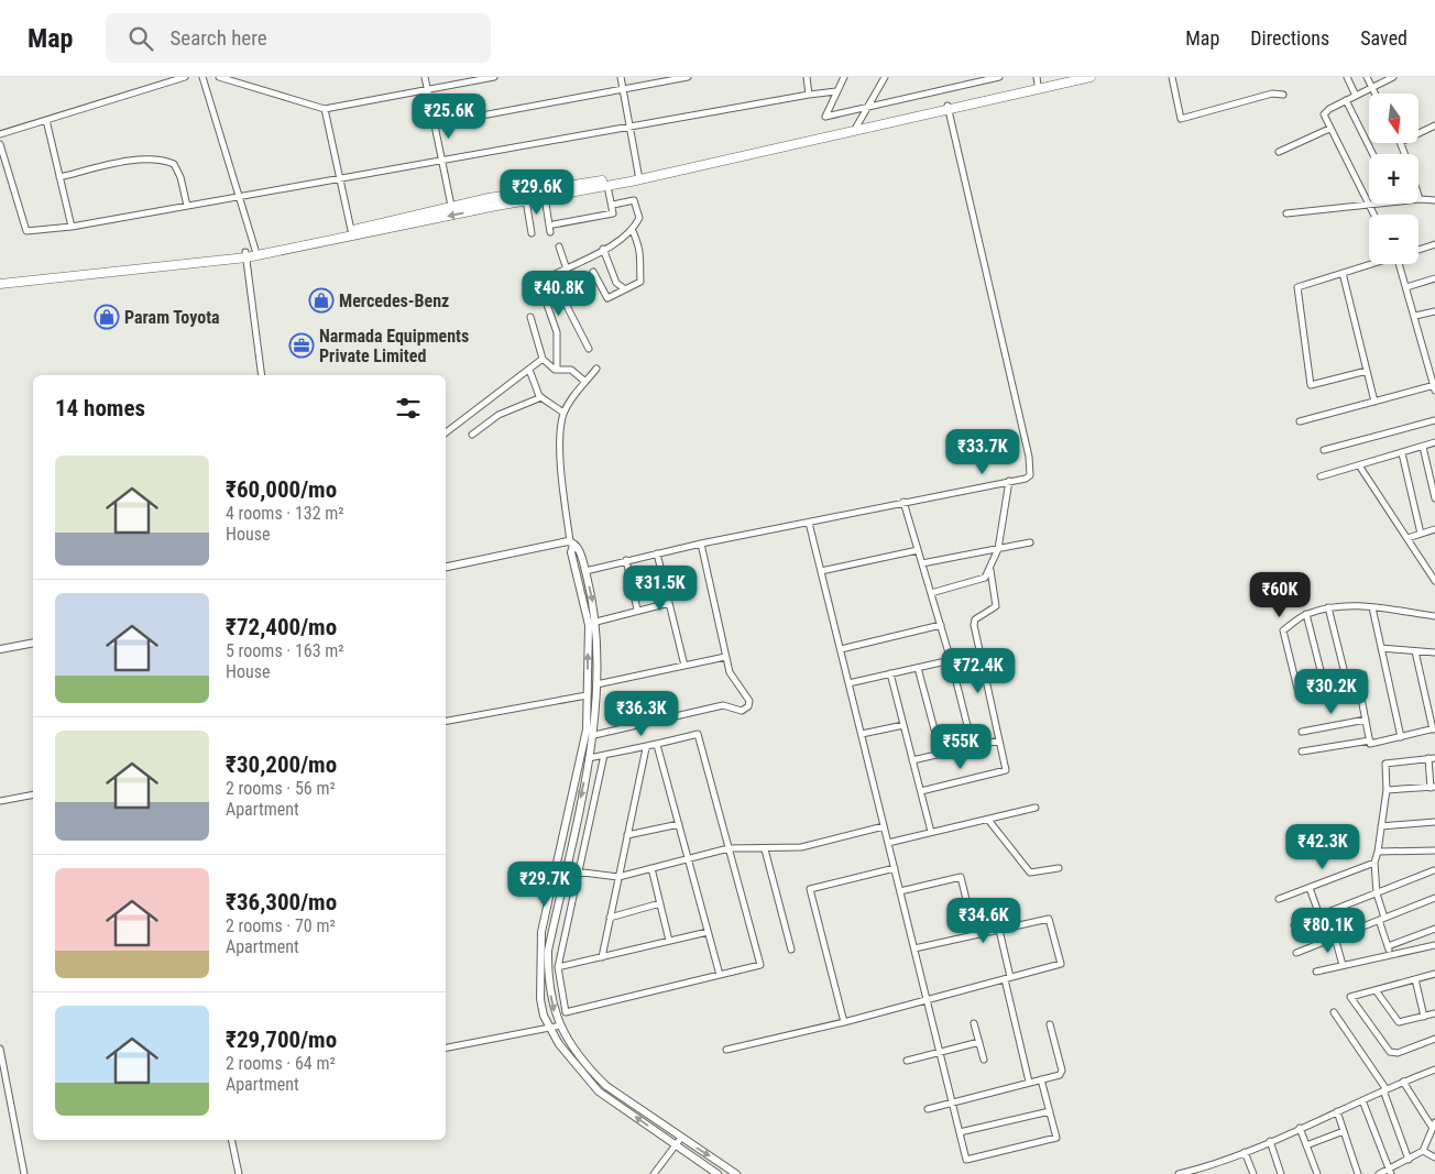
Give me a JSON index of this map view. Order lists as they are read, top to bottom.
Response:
{
  "places": {
    "shop": ["Mercedes-Benz", "Param Toyota"],
    "office": ["Narmada Equipments Private Limited"]
  },
  "north": "bottom",
  "page": {
    "header": "Map",
    "search": "Search here",
    "nav": ["Map", "Directions", "Saved"],
    "map_buttons": ["+", "−"],
    "price": [
      "₹25.6K",
      "₹29.6K",
      "₹40.8K",
      "₹33.7K",
      "₹31.5K",
      "₹60K",
      "₹72.4K",
      "₹30.2K",
      "₹36.3K",
      "₹55K",
      "₹42.3K",
      "₹29.7K",
      "₹34.6K",
      "₹80.1K"
    ],
    "heading": "14 homes",
    "list": [
      {
        "name": "₹60,000/mo",
        "note": "4 rooms · 132 m² · House"
      },
      {
        "name": "₹72,400/mo",
        "note": "5 rooms · 163 m² · House"
      },
      {
        "name": "₹30,200/mo",
        "note": "2 rooms · 56 m² · Apartment"
      },
      {
        "name": "₹36,300/mo",
        "note": "2 rooms · 70 m² · Apartment"
      },
      {
        "name": "₹29,700/mo",
        "note": "2 rooms · 64 m² · Apartment"
      }
    ]
  }
}
